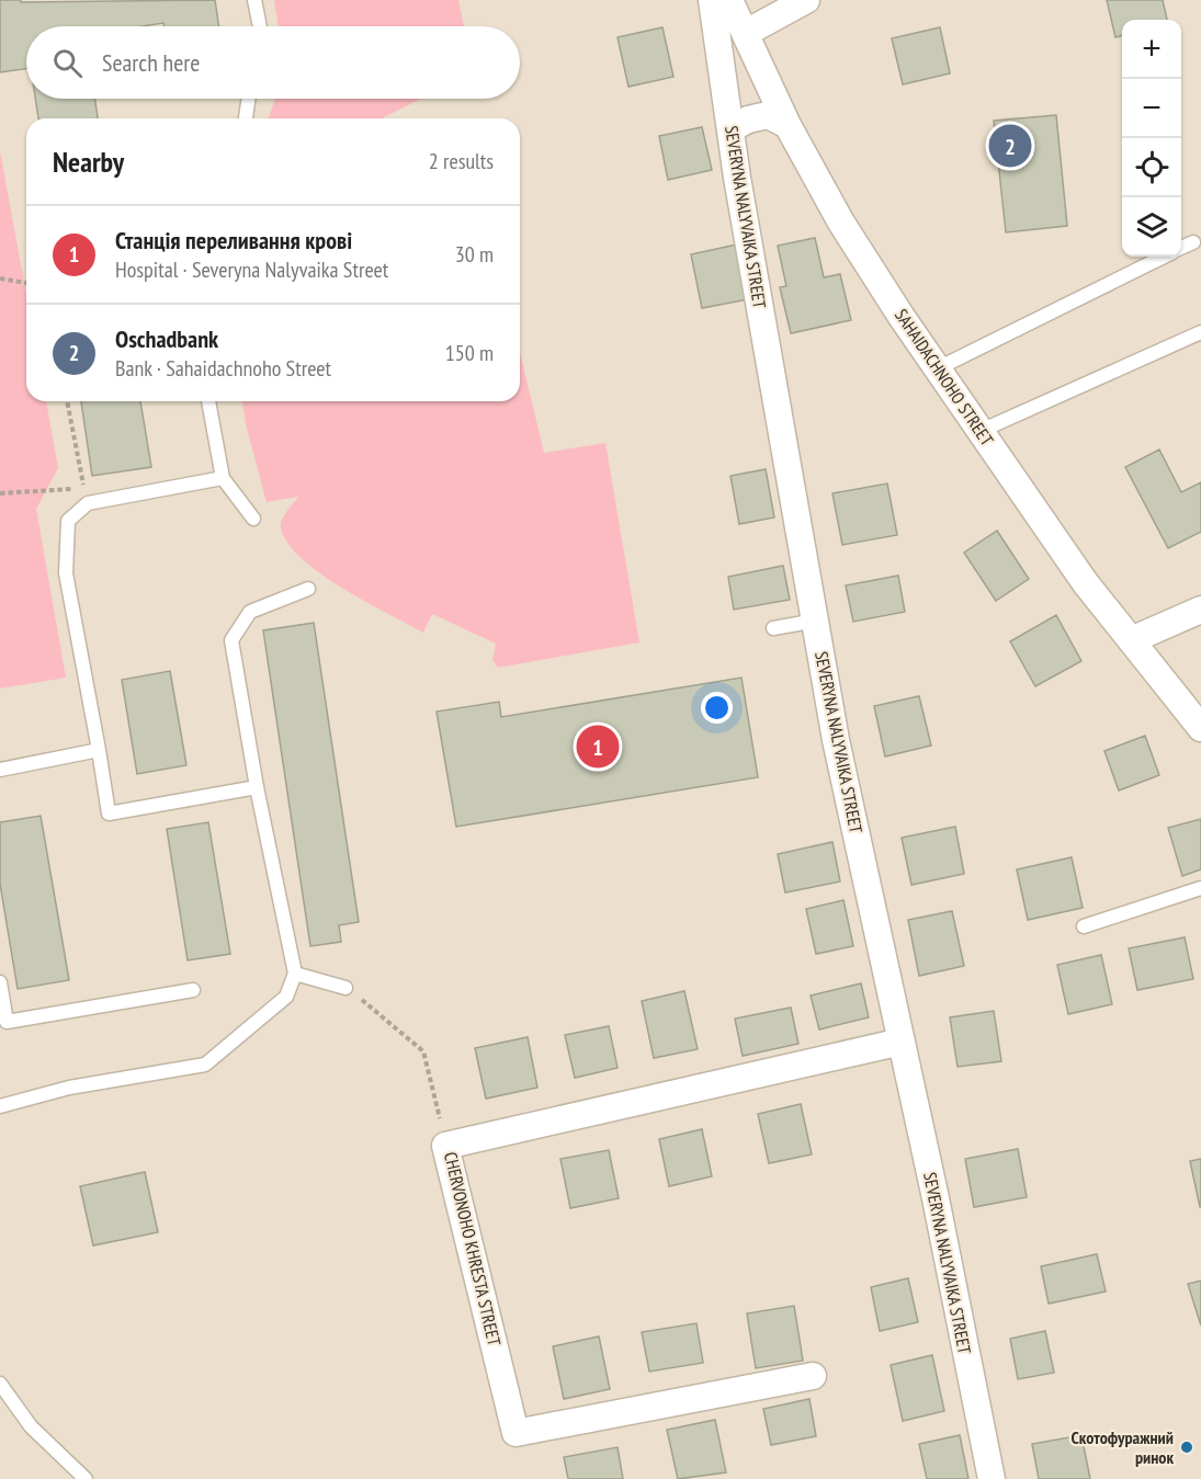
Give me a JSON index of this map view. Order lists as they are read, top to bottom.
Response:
{
  "streets": {
    "street": ["SEVERYNA NALYVAIKA STREET", "SAHAIDACHNOHO STREET", "CHERVONOHO KHRESTA STREET"]
  },
  "crossings": [
    ["SEVERYNA NALYVAIKA STREET", "CHERVONOHO KHRESTA STREET"]
  ],
  "places": ["Скотофуражний ринок"],
  "page": {
    "map_buttons": ["+", "−"],
    "search": "Search here",
    "heading": ["Nearby", "2 results"],
    "pins": ["2", "1"],
    "list": [
      {
        "mark": "1",
        "name": "Станція переливання крові",
        "note": "Hospital · Severyna Nalyvaika Street",
        "value": "30 m"
      },
      {
        "mark": "2",
        "name": "Oschadbank",
        "note": "Bank · Sahaidachnoho Street",
        "value": "150 m"
      }
    ]
  }
}
